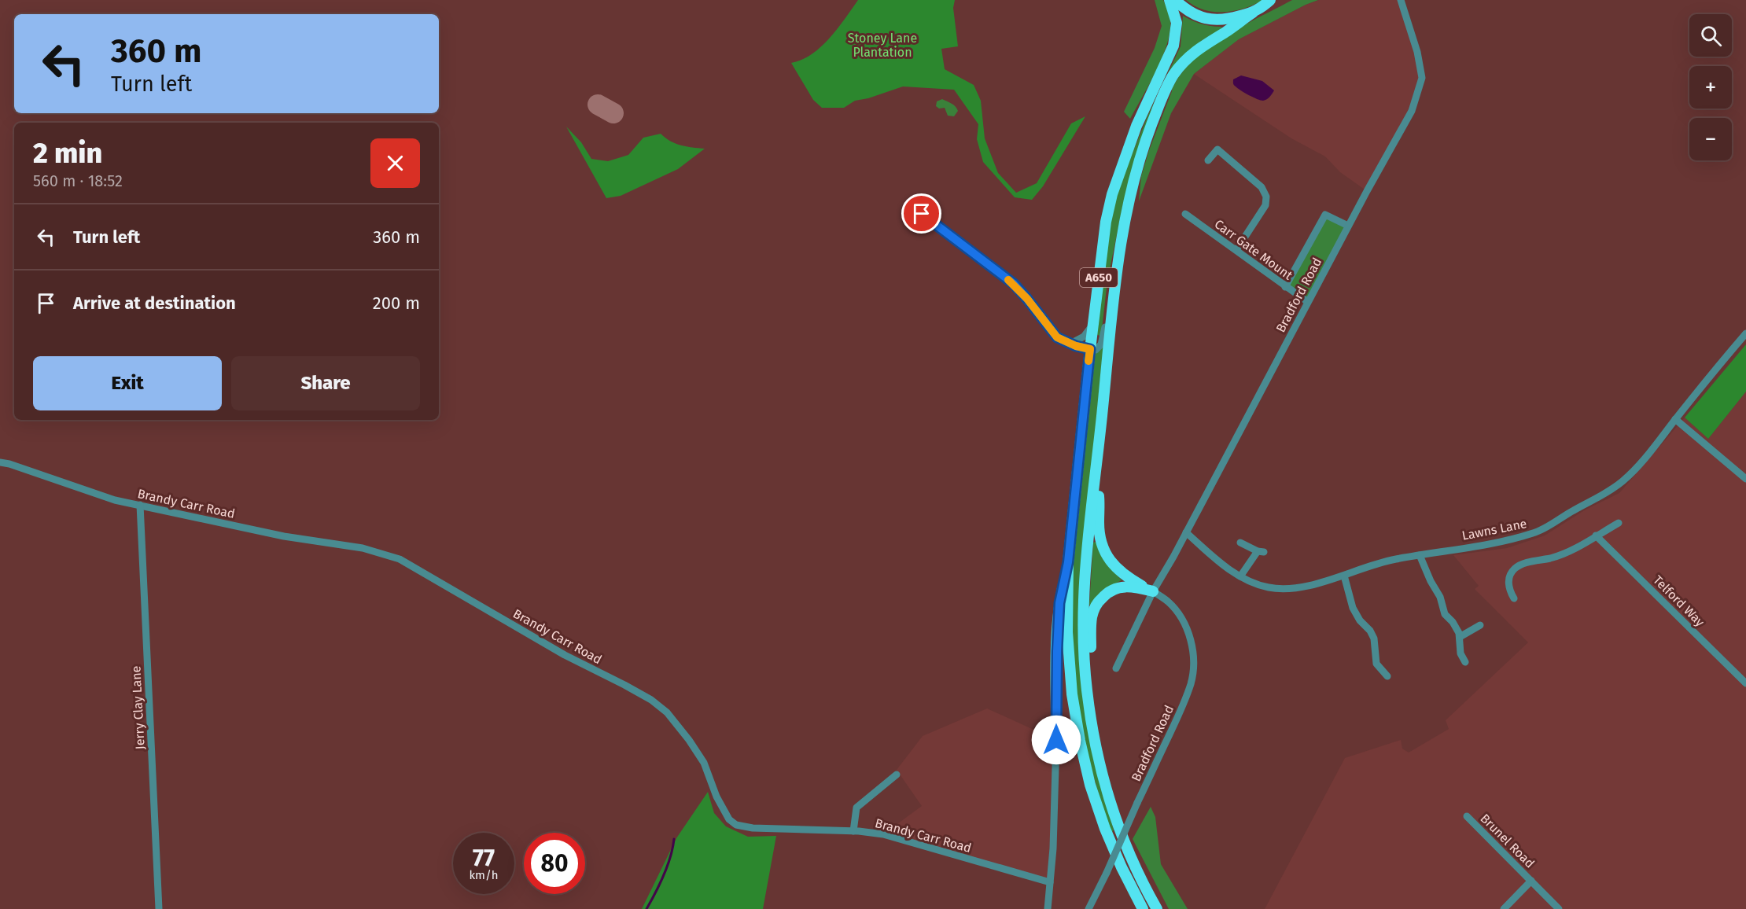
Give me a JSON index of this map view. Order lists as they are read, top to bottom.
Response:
{
  "streets": {
    "highway": ["A650"],
    "street": [
      "Carr Gate Mount",
      "Bradford Road",
      "Brandy Carr Road",
      "Lawns Lane",
      "Telford Way",
      "Jerry Clay Lane",
      "Brunel Road"
    ]
  },
  "crossings": [
    ["Carr Gate Mount", "Bradford Road"],
    ["Bradford Road", "Lawns Lane"],
    ["Brandy Carr Road", "Jerry Clay Lane"]
  ],
  "parks": ["Stoney Lane Plantation"],
  "page": {
    "map_buttons": ["+", "−"],
    "turn": ["360 m", "Turn left"],
    "heading": ["2 min", "560 m · 18:52"],
    "list": [
      {
        "name": "Turn left",
        "value": "360 m"
      },
      {
        "name": "Arrive at destination",
        "value": "200 m"
      }
    ],
    "buttons": ["Exit", "Share"],
    "speed": "77 km/h",
    "limit": "80"
  }
}
